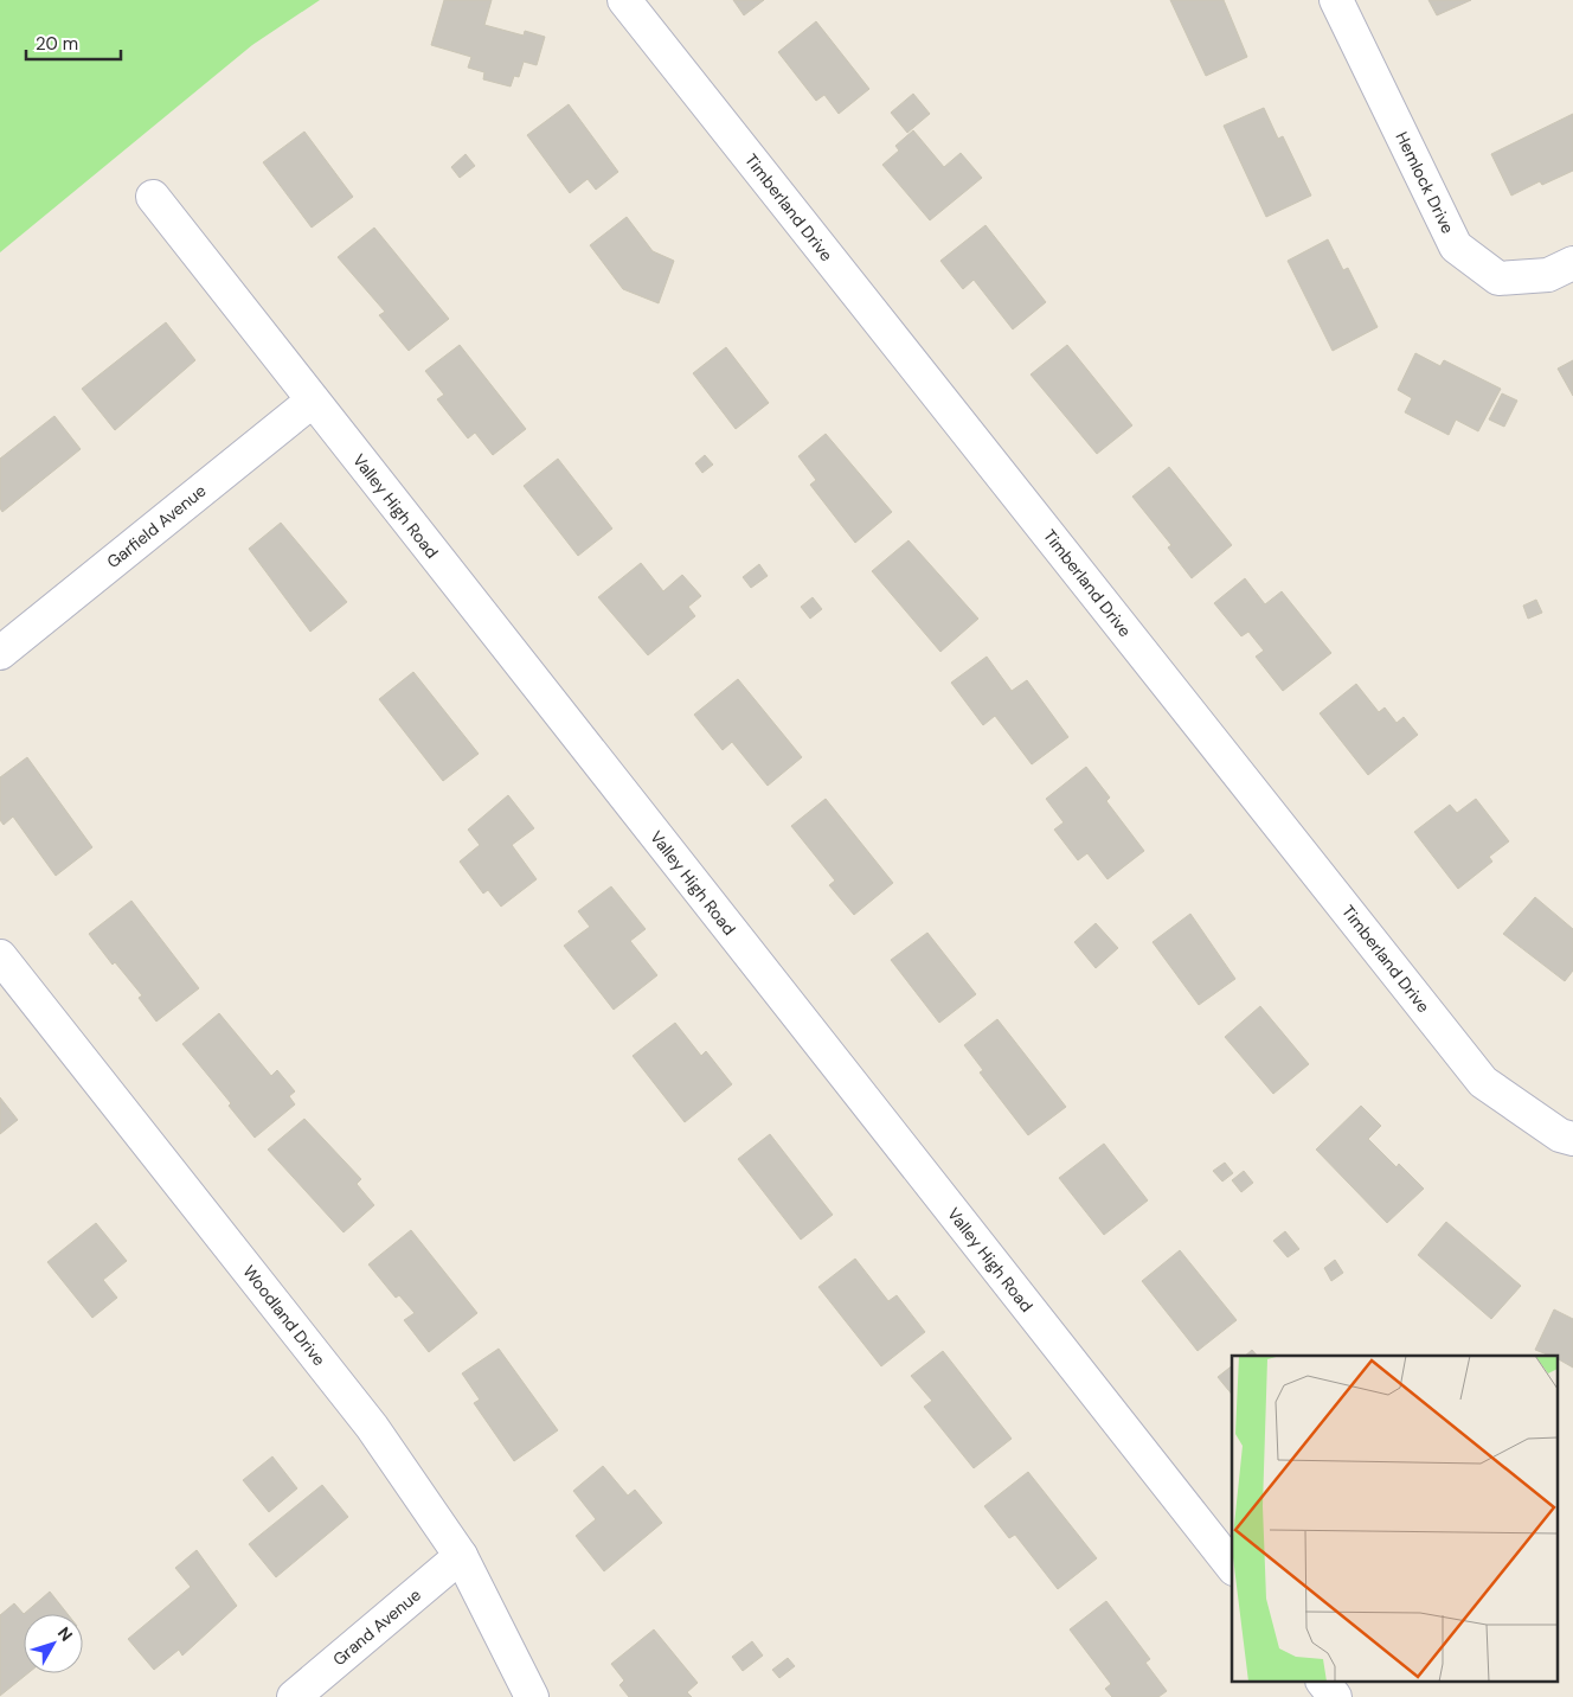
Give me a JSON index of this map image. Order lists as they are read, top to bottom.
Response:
{
  "streets": {
    "street": [
      "Hemlock Drive",
      "Timberland Drive",
      "Valley High Road",
      "Garfield Avenue",
      "Woodland Drive",
      "Grand Avenue"
    ]
  },
  "crossings": [
    ["Valley High Road", "Garfield Avenue"],
    ["Woodland Drive", "Grand Avenue"]
  ],
  "scale_bar": "20 m",
  "north": "top right"
}
